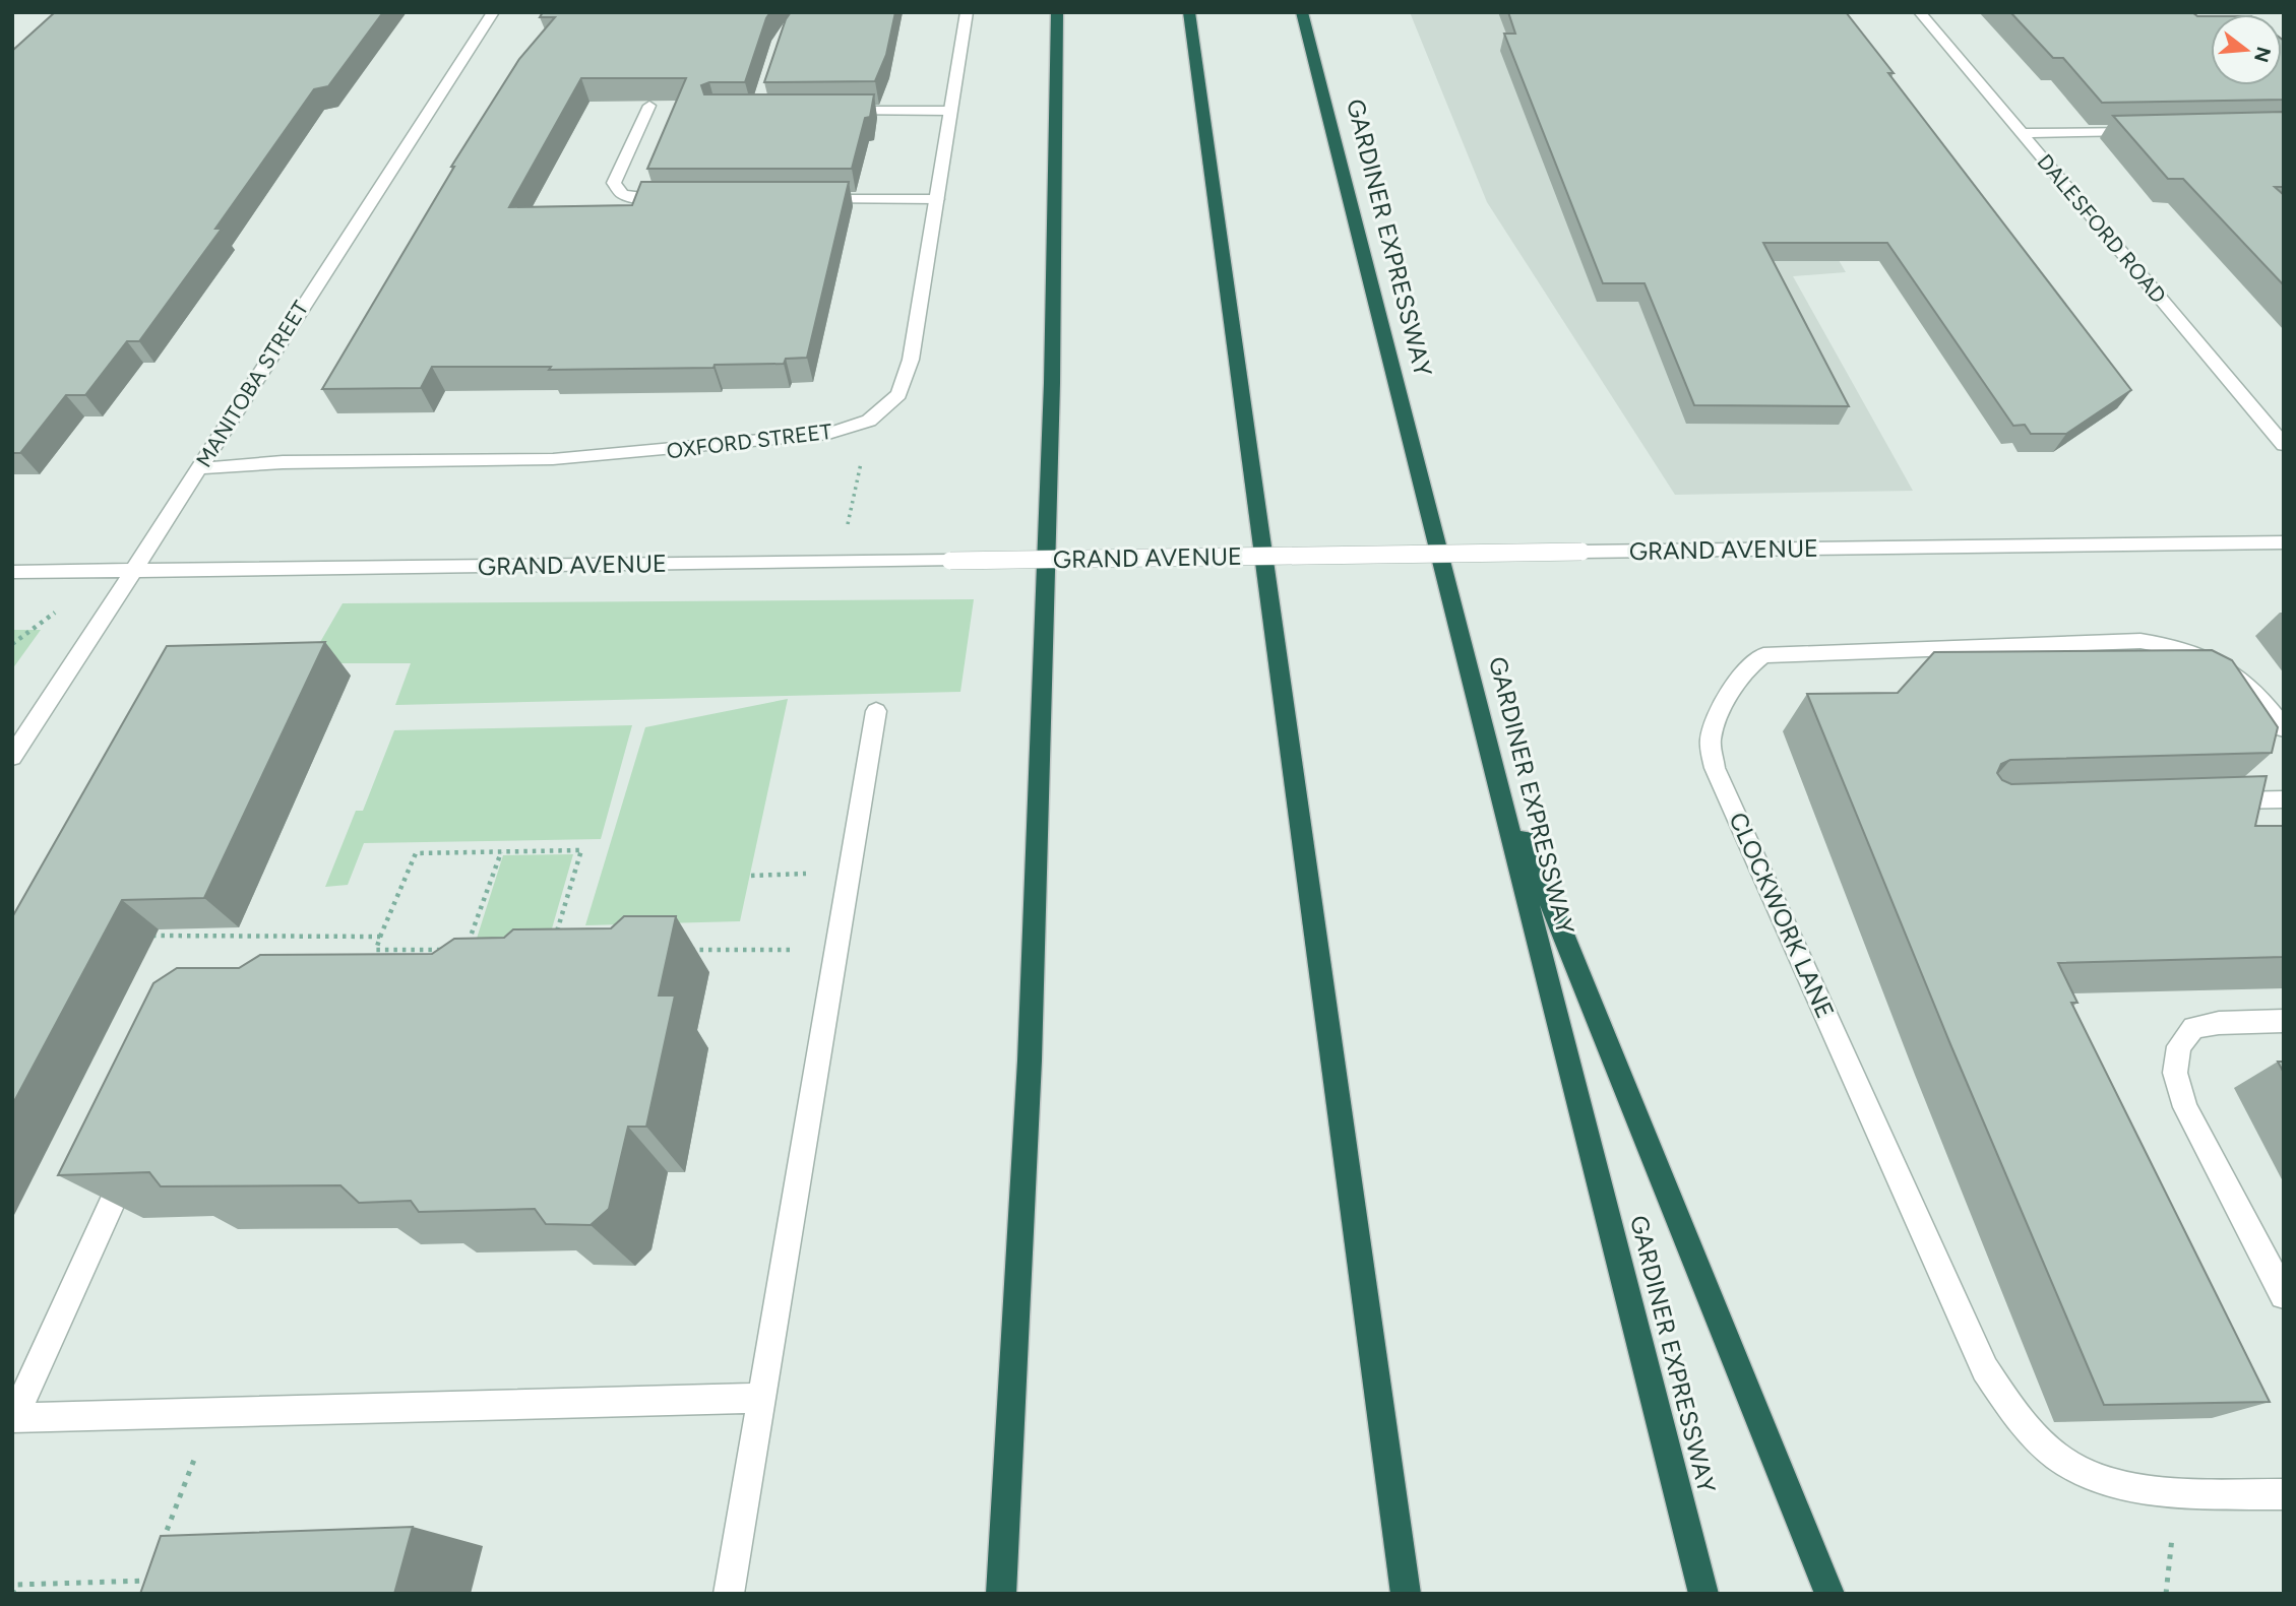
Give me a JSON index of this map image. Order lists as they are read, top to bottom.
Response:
{
  "streets": {
    "highway": ["GARDINER EXPRESSWAY"],
    "street": [
      "DALESFORD ROAD",
      "MANITOBA STREET",
      "OXFORD STREET",
      "GRAND AVENUE",
      "CLOCKWORK LANE"
    ]
  },
  "crossings": [
    ["MANITOBA STREET", "OXFORD STREET"],
    ["MANITOBA STREET", "GRAND AVENUE"]
  ],
  "north": "right"
}
